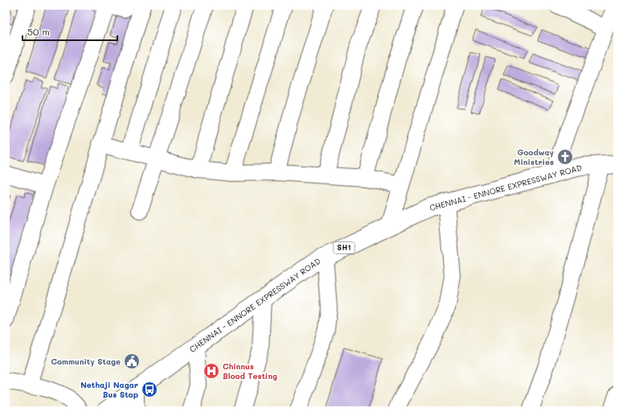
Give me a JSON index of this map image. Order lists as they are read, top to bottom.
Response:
{
  "streets": {
    "main road": ["CHENNAI - ENNORE EXPRESSWAY ROAD", "SH1"]
  },
  "places": {
    "church": ["Goodway Ministries"],
    "public building": ["Community Stage"],
    "hospital": ["Chinnus Blood Testing"],
    "bus stop": ["Nethaji Nagar Bus Stop"]
  },
  "scale_bar": "50 m"
}
